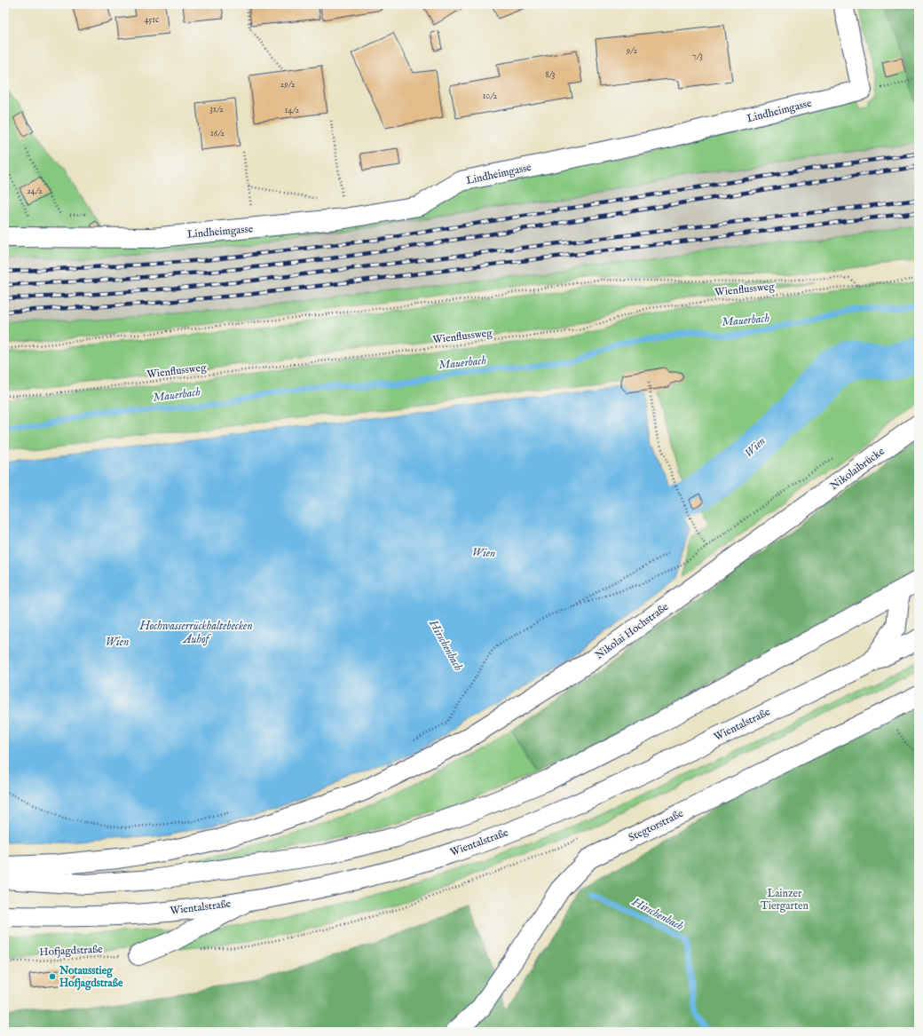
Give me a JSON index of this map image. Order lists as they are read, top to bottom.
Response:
{
  "streets": {
    "main road": [
      "Lindheimgasse",
      "Nikolaibrücke",
      "Nikolai Hochstraße",
      "Wientalstraße",
      "Stegtorstraße"
    ],
    "path": ["Wienflussweg", "Hofjagdstraße"]
  },
  "crossings": [
    ["Nikolaibrücke", "Nikolai Hochstraße"]
  ],
  "water": [
    "Mauerbach",
    "Wien",
    "Hochwasserrückhaltebecken Auhof",
    "Hirschenbach"
  ],
  "parks": ["Lainzer Tiergarten"],
  "places": ["Notausstieg Hofjagdstraße"],
  "house_numbers": [
    "451c",
    "9/2",
    "7/3",
    "8/3",
    "29/2",
    "10/2",
    "31/2",
    "14/2",
    "16/2",
    "24/2"
  ]
}
